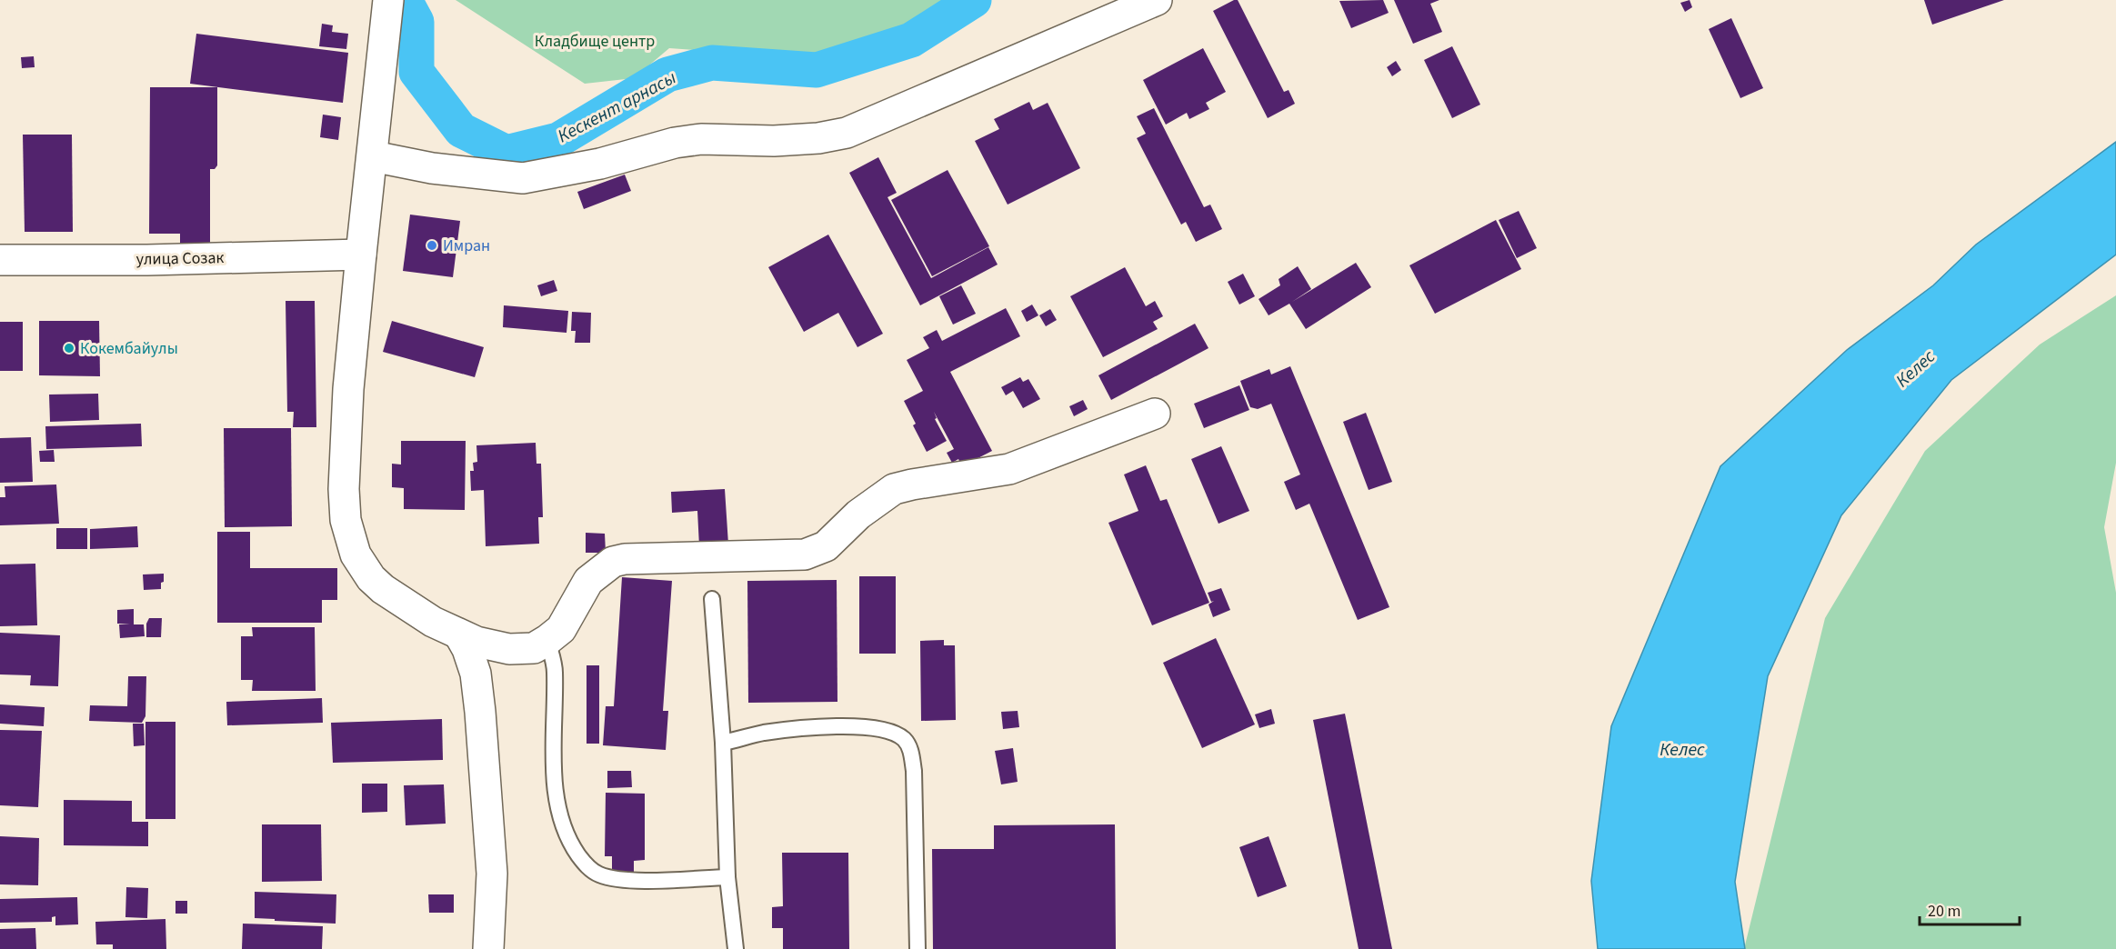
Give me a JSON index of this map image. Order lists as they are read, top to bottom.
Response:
{
  "streets": {
    "street": ["улица Созак"]
  },
  "water": ["Кескент арнасы", "Келес"],
  "parks": ["Кладбище центр"],
  "places": ["Имран", "Кокембайулы"],
  "scale_bar": "20 m"
}
